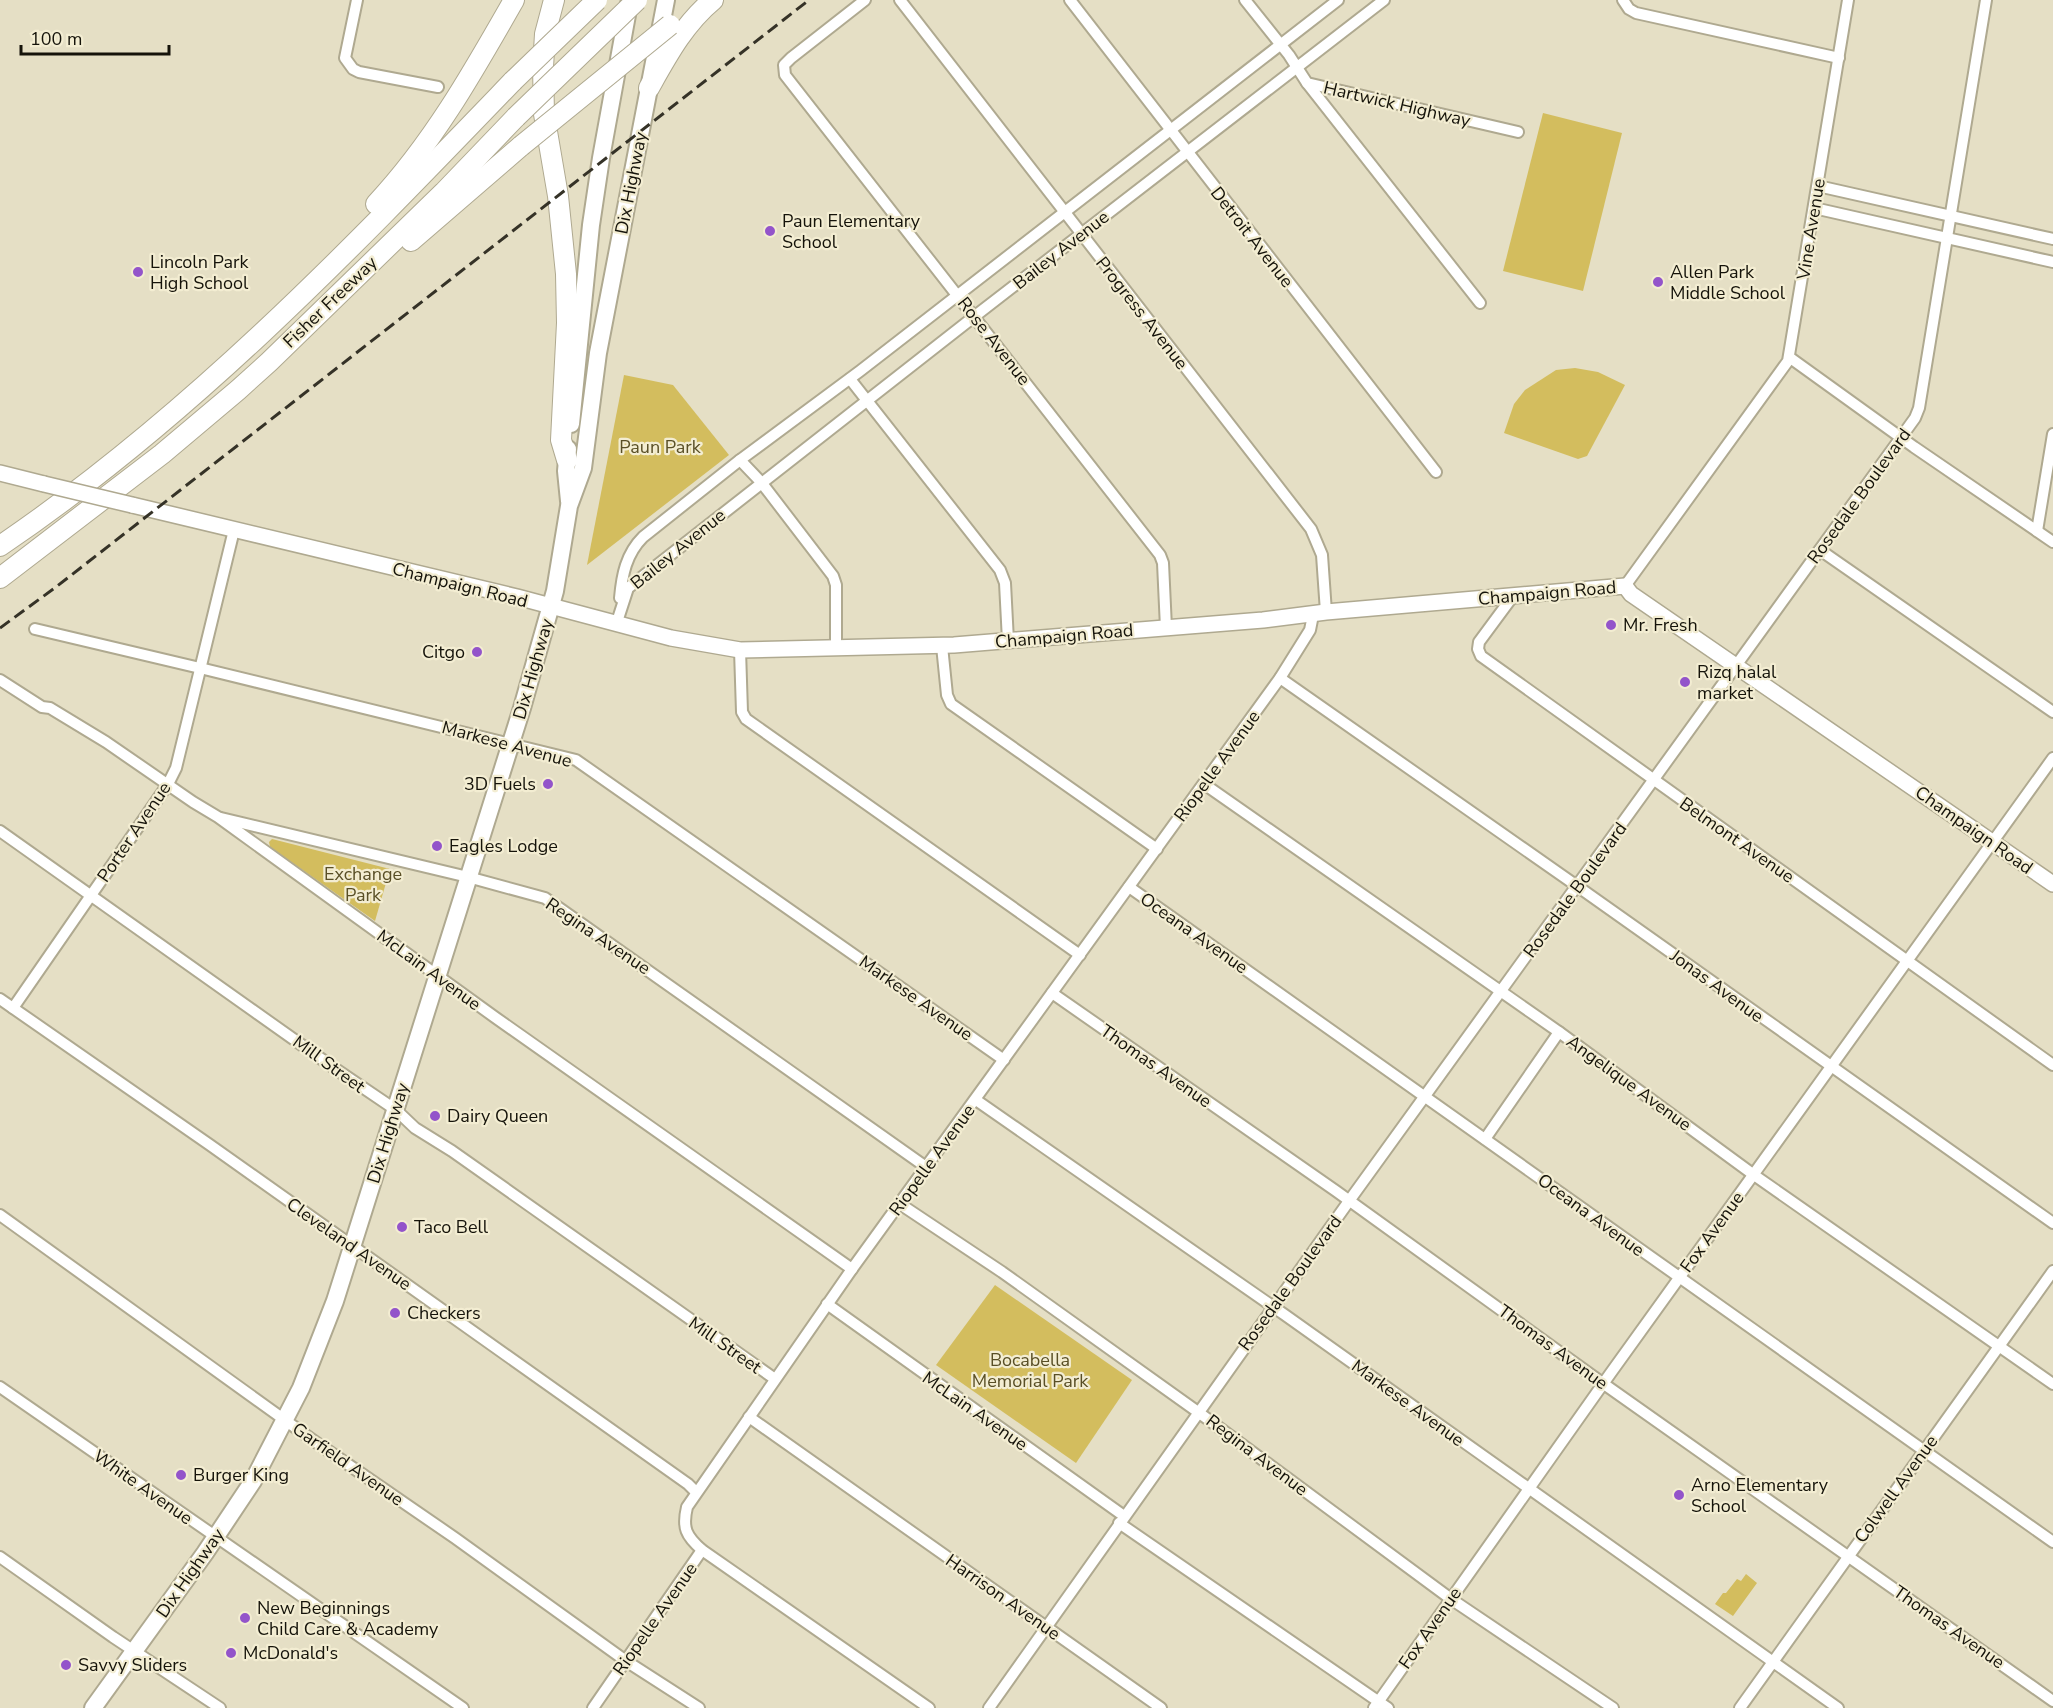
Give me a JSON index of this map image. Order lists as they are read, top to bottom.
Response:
{
  "streets": {
    "highway": ["Fisher Freeway"],
    "main road": ["Dix Highway"],
    "street": [
      "Hartwick Highway",
      "Vine Avenue",
      "Detroit Avenue",
      "Bailey Avenue",
      "Progress Avenue",
      "Rose Avenue",
      "Rosedale Boulevard",
      "Champaign Road",
      "Markese Avenue",
      "Riopelle Avenue",
      "Porter Avenue",
      "Belmont Avenue",
      "Oceana Avenue",
      "Regina Avenue",
      "McLain Avenue",
      "Jonas Avenue",
      "Mill Street",
      "Thomas Avenue",
      "Angelique Avenue",
      "Fox Avenue",
      "Cleveland Avenue",
      "Garfield Avenue",
      "White Avenue",
      "Colwell Avenue",
      "Harrison Avenue"
    ]
  },
  "crossings": [
    ["Hartwick Highway", "Bailey Avenue"],
    ["Dix Highway", "Champaign Road"],
    ["Dix Highway", "Markese Avenue"],
    ["Dix Highway", "Regina Avenue"],
    ["Dix Highway", "McLain Avenue"],
    ["Dix Highway", "Mill Street"],
    ["Dix Highway", "Cleveland Avenue"],
    ["Dix Highway", "Garfield Avenue"],
    ["Dix Highway", "White Avenue"],
    ["Vine Avenue", "Champaign Road"],
    ["Detroit Avenue", "Bailey Avenue"],
    ["Bailey Avenue", "Progress Avenue"],
    ["Bailey Avenue", "Rose Avenue"],
    ["Bailey Avenue", "Champaign Road"],
    ["Progress Avenue", "Champaign Road"],
    ["Progress Avenue", "Riopelle Avenue"],
    ["Rose Avenue", "Champaign Road"],
    ["Rosedale Boulevard", "Champaign Road"],
    ["Rosedale Boulevard", "Markese Avenue"],
    ["Rosedale Boulevard", "Belmont Avenue"],
    ["Rosedale Boulevard", "Oceana Avenue"],
    ["Rosedale Boulevard", "Regina Avenue"],
    ["Rosedale Boulevard", "McLain Avenue"],
    ["Rosedale Boulevard", "Jonas Avenue"],
    ["Rosedale Boulevard", "Thomas Avenue"],
    ["Rosedale Boulevard", "Angelique Avenue"],
    ["Rosedale Boulevard", "Harrison Avenue"],
    ["Champaign Road", "Riopelle Avenue"],
    ["Champaign Road", "Porter Avenue"],
    ["Champaign Road", "Belmont Avenue"],
    ["Champaign Road", "Fox Avenue"],
    ["Markese Avenue", "Riopelle Avenue"],
    ["Markese Avenue", "Porter Avenue"],
    ["Markese Avenue", "Fox Avenue"],
    ["Markese Avenue", "Colwell Avenue"],
    ["Riopelle Avenue", "Oceana Avenue"],
    ["Riopelle Avenue", "Regina Avenue"],
    ["Riopelle Avenue", "McLain Avenue"],
    ["Riopelle Avenue", "Jonas Avenue"],
    ["Riopelle Avenue", "Mill Street"],
    ["Riopelle Avenue", "Thomas Avenue"],
    ["Riopelle Avenue", "Angelique Avenue"],
    ["Riopelle Avenue", "Cleveland Avenue"],
    ["Riopelle Avenue", "Garfield Avenue"],
    ["Riopelle Avenue", "Harrison Avenue"],
    ["Porter Avenue", "McLain Avenue"],
    ["Porter Avenue", "Mill Street"],
    ["Porter Avenue", "Cleveland Avenue"],
    ["Belmont Avenue", "Fox Avenue"],
    ["Oceana Avenue", "Fox Avenue"],
    ["Oceana Avenue", "Colwell Avenue"],
    ["Regina Avenue", "McLain Avenue"],
    ["Regina Avenue", "Fox Avenue"],
    ["McLain Avenue", "Fox Avenue"],
    ["Jonas Avenue", "Fox Avenue"],
    ["Thomas Avenue", "Fox Avenue"],
    ["Thomas Avenue", "Colwell Avenue"],
    ["Angelique Avenue", "Fox Avenue"],
    ["Angelique Avenue", "Colwell Avenue"]
  ],
  "parks": ["Paun Park", "Exchange Park", "Bocabella Memorial Park"],
  "places": [
    "Paun Elementary School",
    "Lincoln Park High School",
    "Allen Park Middle School",
    "Mr. Fresh",
    "Citgo",
    "Rizq halal market",
    "3D Fuels",
    "Eagles Lodge",
    "Dairy Queen",
    "Taco Bell",
    "Checkers",
    "Burger King",
    "Arno Elementary School",
    "New Beginnings Child Care & Academy",
    "McDonald's",
    "Savvy Sliders"
  ],
  "scale_bar": "100 m"
}
